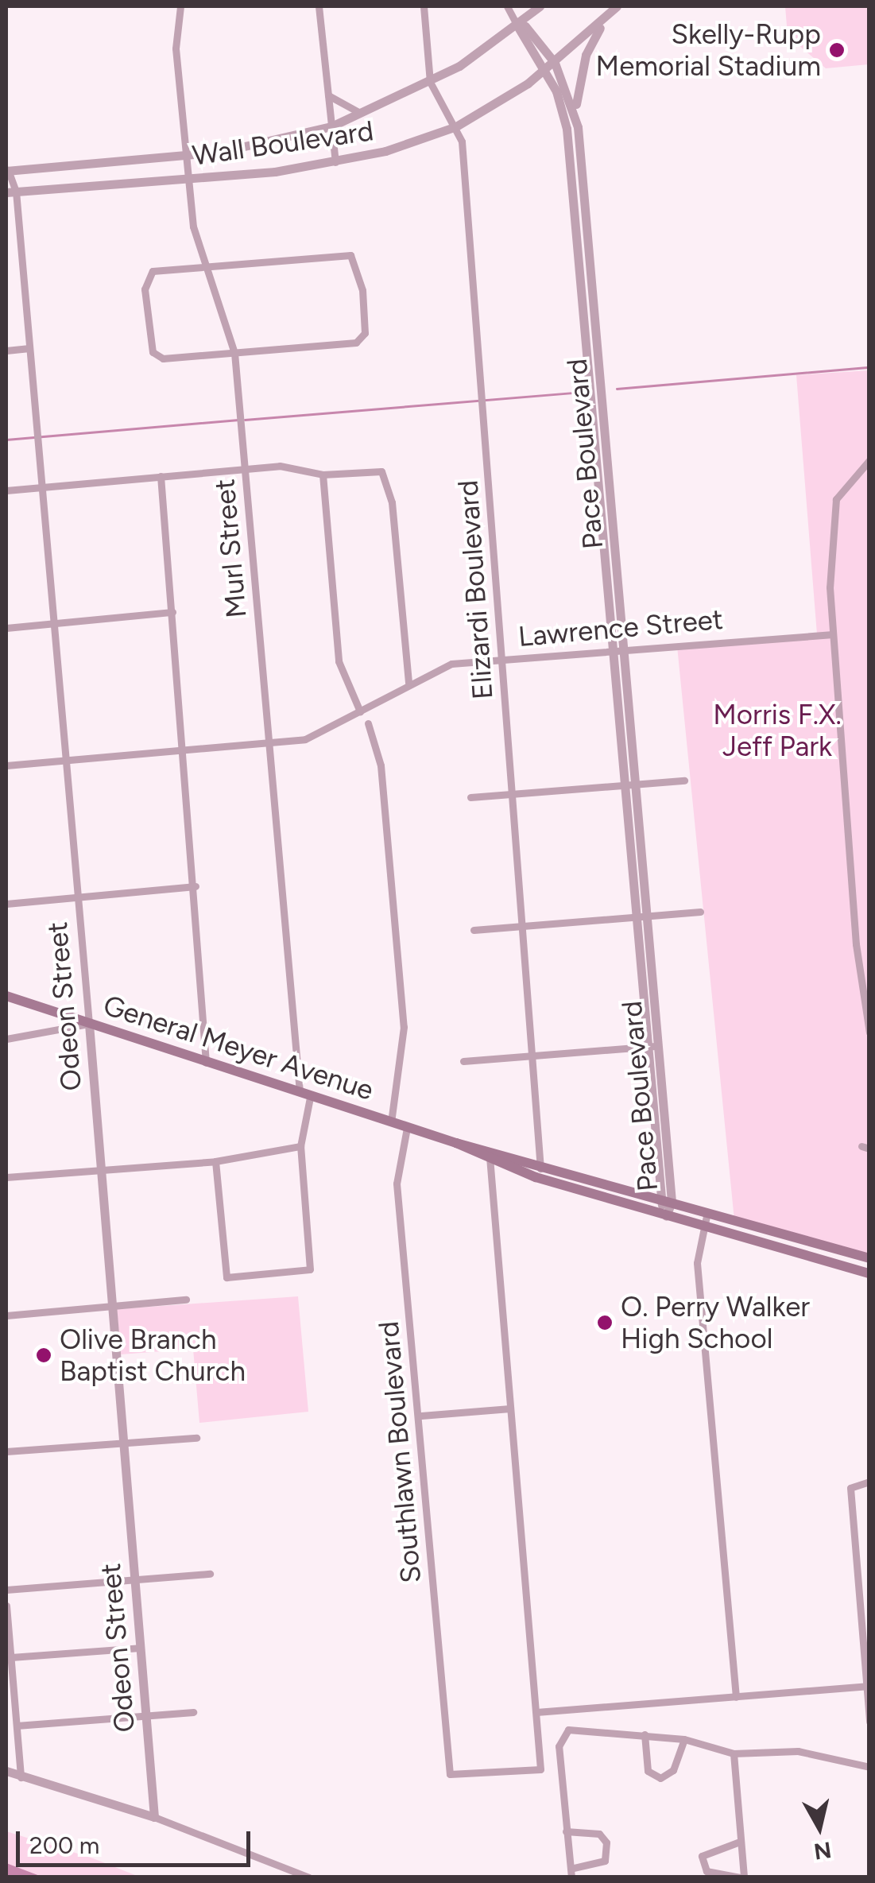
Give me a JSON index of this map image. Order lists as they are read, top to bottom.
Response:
{
  "streets": {
    "main road": ["General Meyer Avenue"],
    "street": [
      "Wall Boulevard",
      "Pace Boulevard",
      "Murl Street",
      "Elizardi Boulevard",
      "Lawrence Street",
      "Odeon Street",
      "Southlawn Boulevard"
    ]
  },
  "crossings": [
    ["Wall Boulevard", "Pace Boulevard"],
    ["Wall Boulevard", "Murl Street"],
    ["Wall Boulevard", "Elizardi Boulevard"],
    ["Wall Boulevard", "Odeon Street"],
    ["Pace Boulevard", "Lawrence Street"],
    ["Pace Boulevard", "General Meyer Avenue"],
    ["Murl Street", "Lawrence Street"],
    ["Murl Street", "General Meyer Avenue"],
    ["Elizardi Boulevard", "Lawrence Street"],
    ["Elizardi Boulevard", "General Meyer Avenue"],
    ["Lawrence Street", "Odeon Street"],
    ["Odeon Street", "General Meyer Avenue"],
    ["General Meyer Avenue", "Southlawn Boulevard"]
  ],
  "parks": ["Morris F.X. Jeff Park"],
  "places": ["Skelly-Rupp Memorial Stadium", "O. Perry Walker High School", "Olive Branch Baptist Church"],
  "scale_bar": "200 m",
  "north": "bottom"
}
